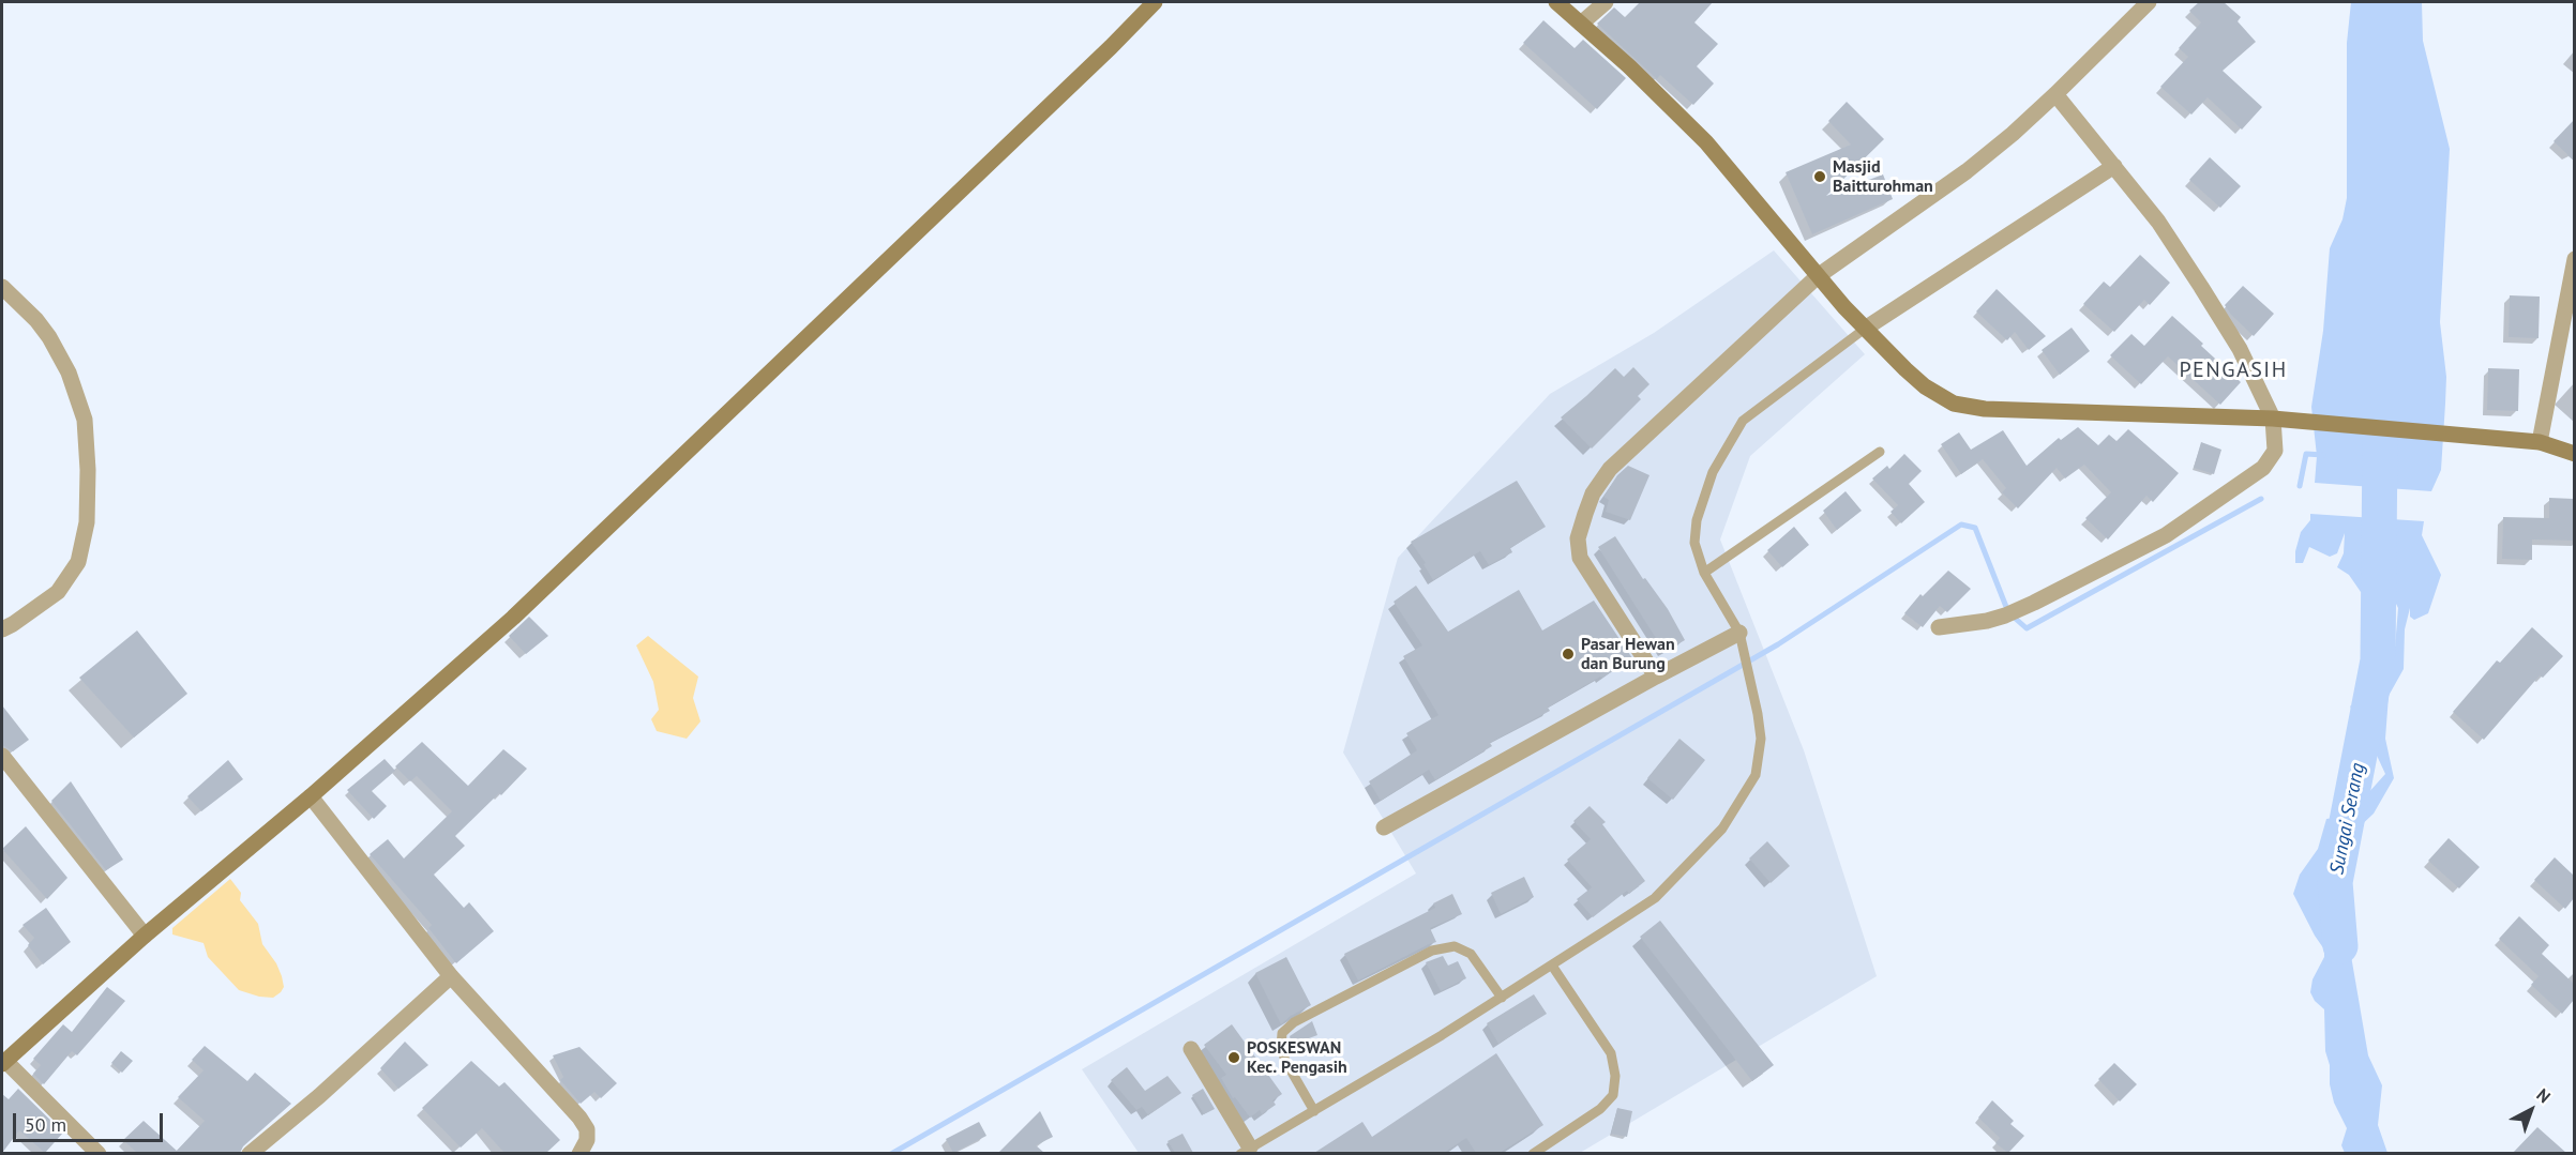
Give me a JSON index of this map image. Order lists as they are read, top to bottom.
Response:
{
  "districts": ["PENGASIH"],
  "water": ["Sungai Serang"],
  "places": ["Masjid Baitturohman", "Pasar Hewan dan Burung", "POSKESWAN Kec. Pengasih"],
  "scale_bar": "50 m",
  "north": "top right"
}
